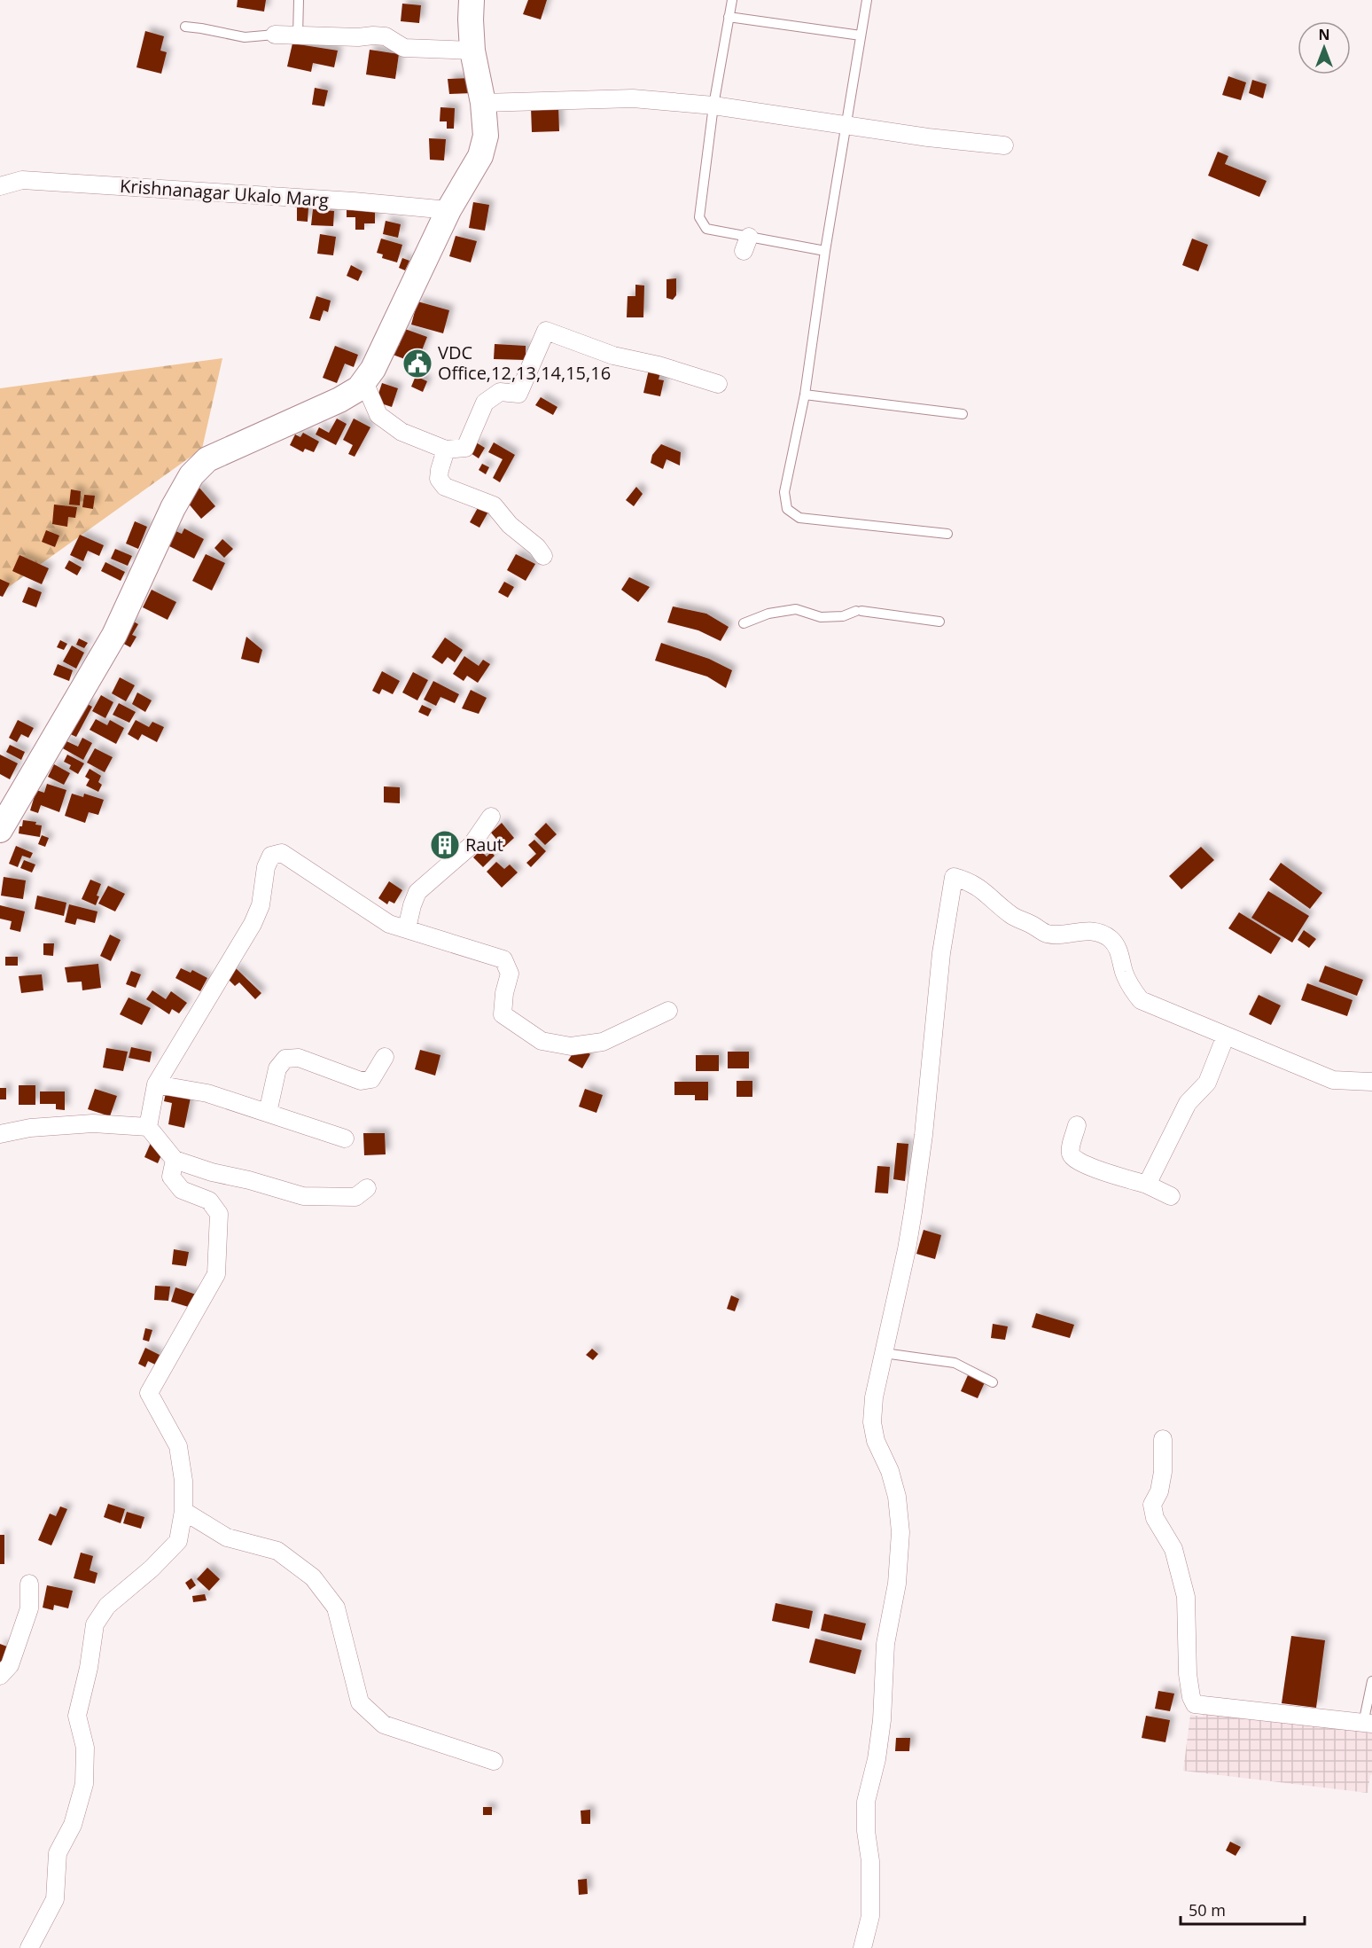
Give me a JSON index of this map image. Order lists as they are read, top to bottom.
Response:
{
  "streets": {
    "street": ["Krishnanagar Ukalo Marg"]
  },
  "places": {
    "public building": ["VDC Office,12,13,14,15,16"],
    "building": ["Raut"]
  },
  "scale_bar": "50 m",
  "north": "top"
}
